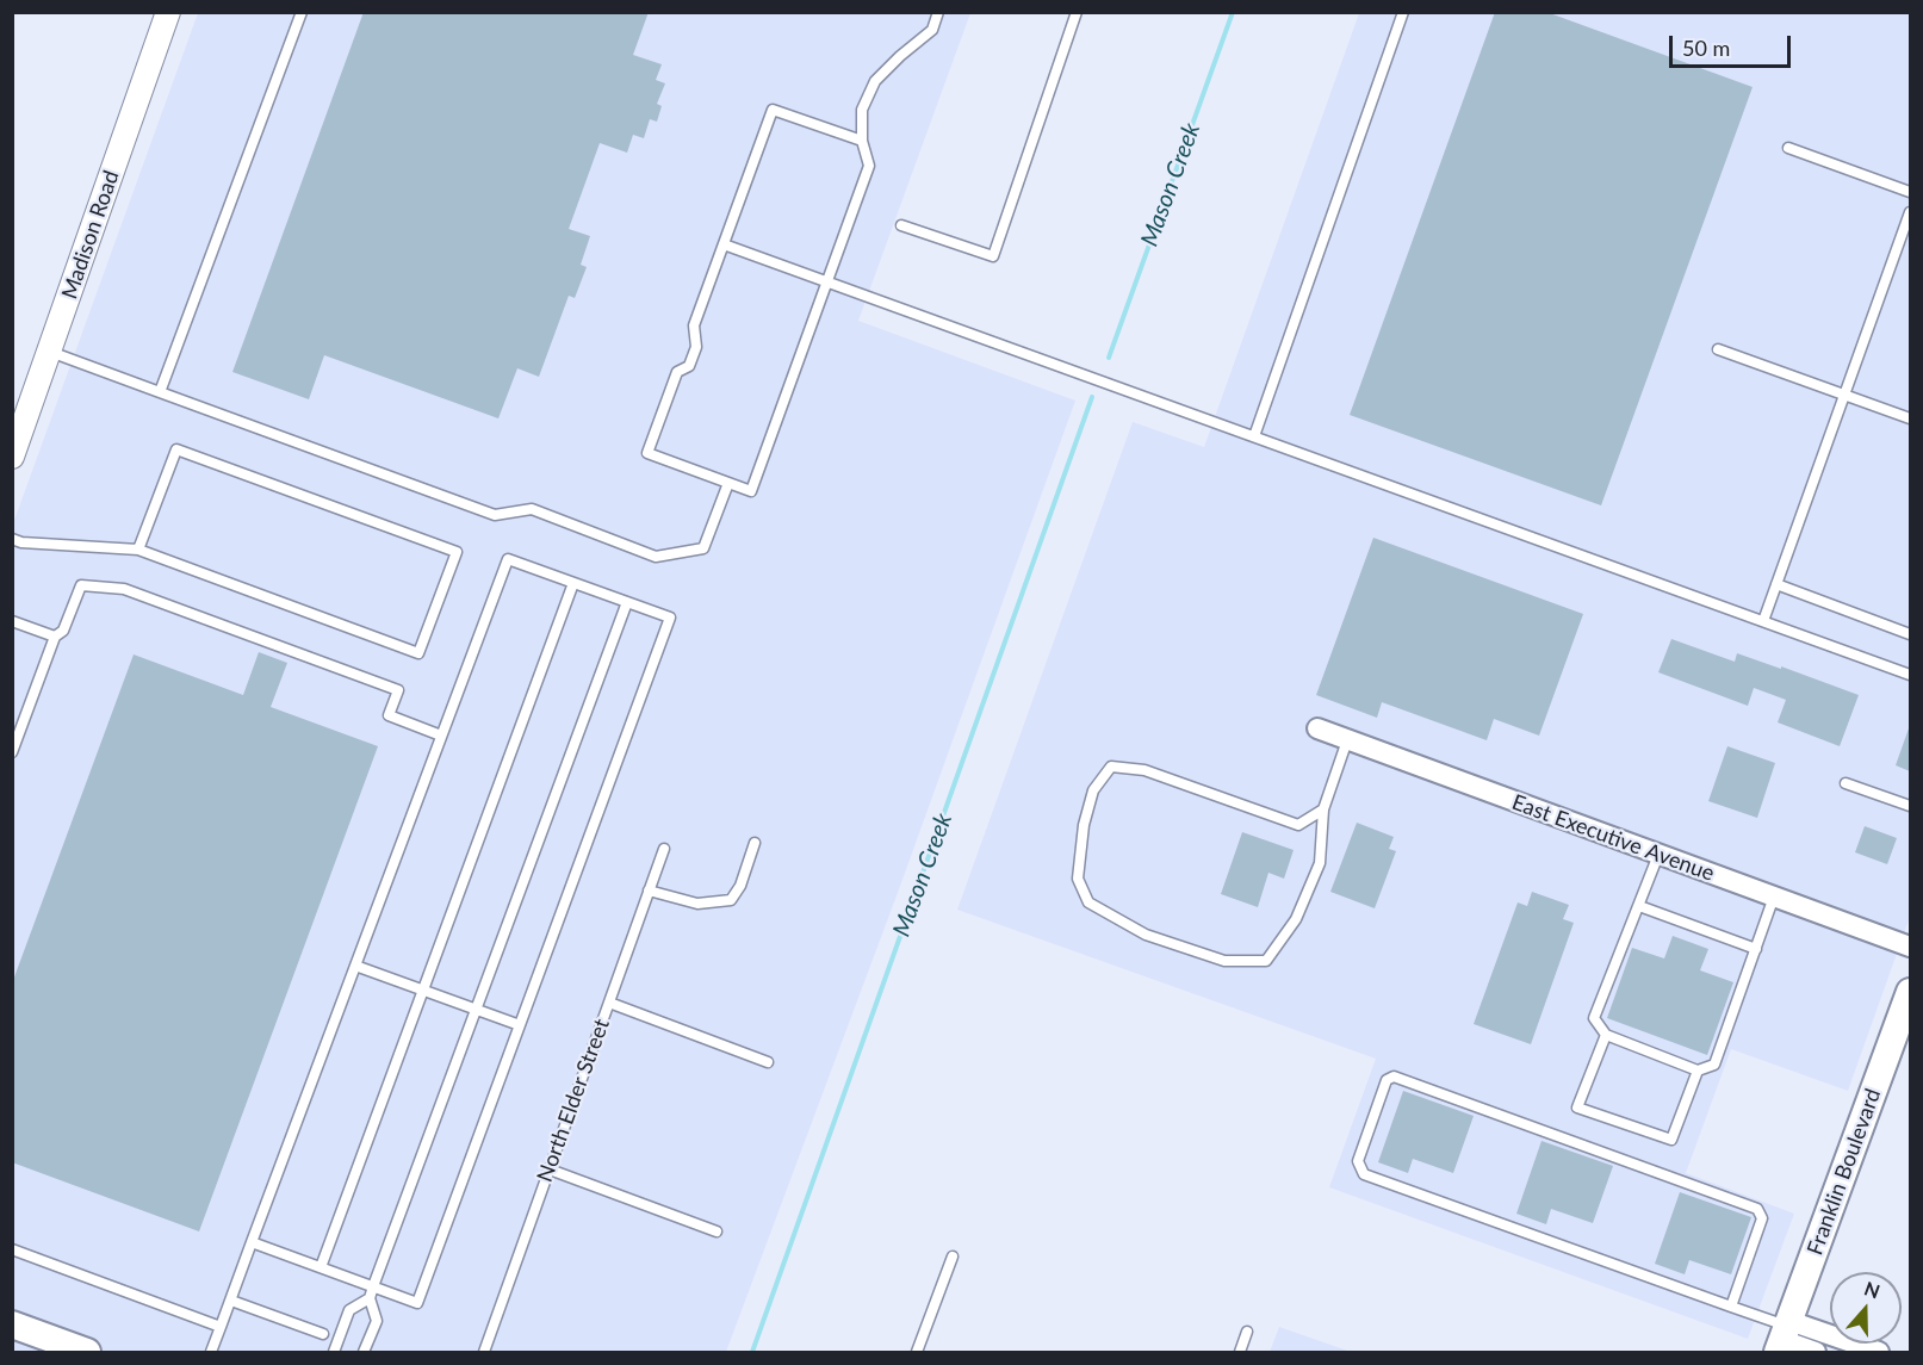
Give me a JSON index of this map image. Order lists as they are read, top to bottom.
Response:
{
  "streets": {
    "main road": ["Franklin Boulevard"],
    "street": ["Madison Road", "East Executive Avenue"],
    "lane": ["North Elder Street"]
  },
  "water": ["Mason Creek"],
  "scale_bar": "50 m",
  "north": "top"
}
